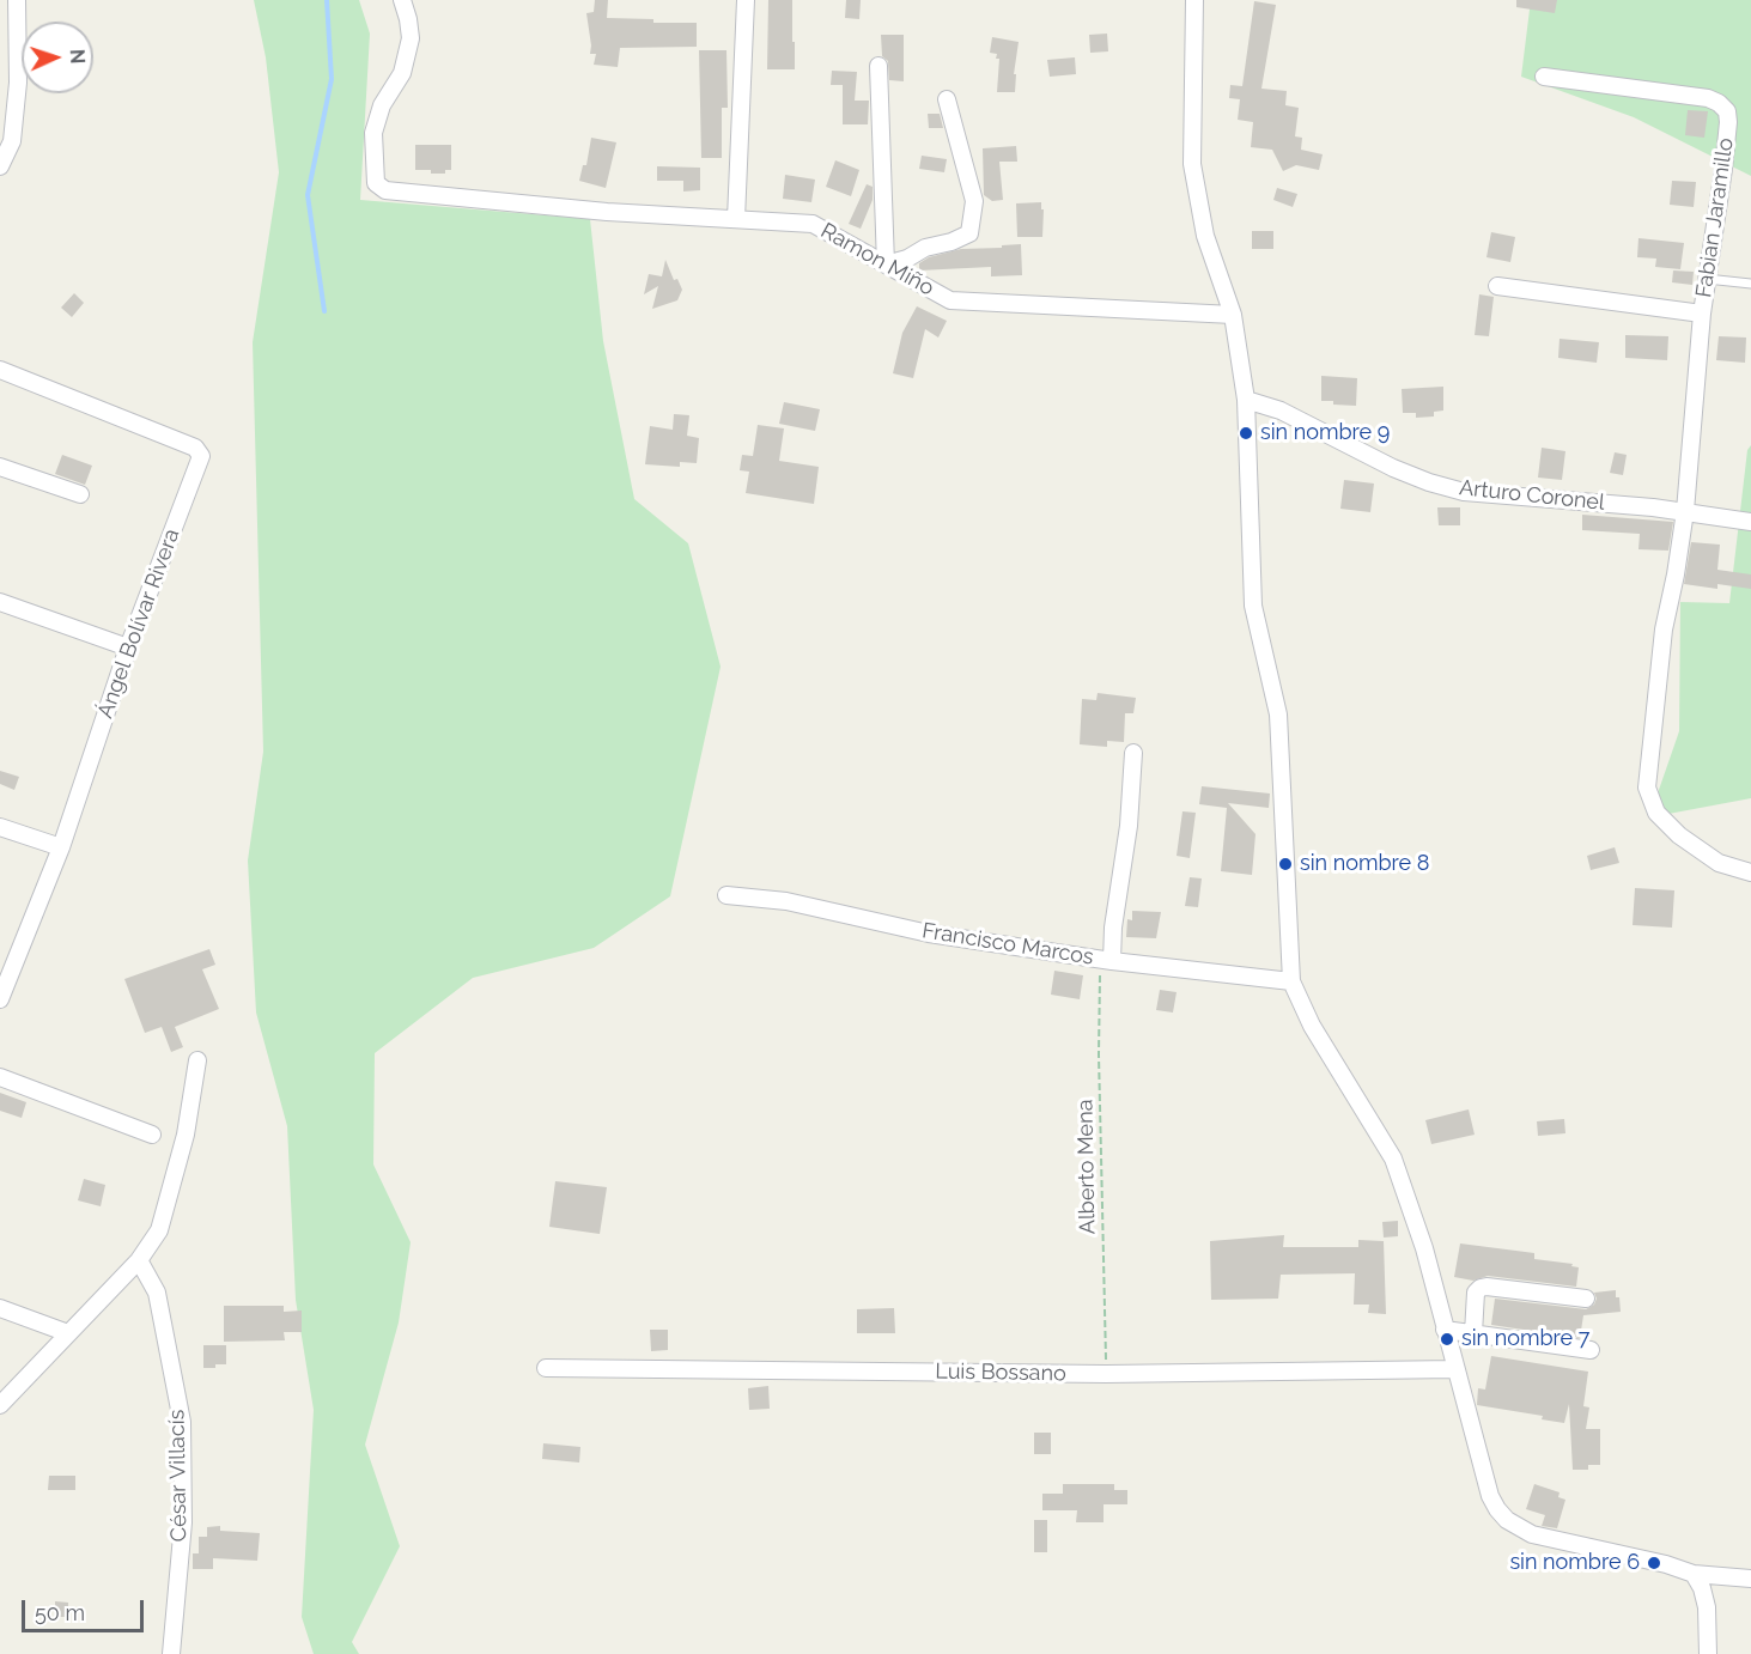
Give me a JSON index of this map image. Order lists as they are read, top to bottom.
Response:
{
  "streets": {
    "street": [
      "Fabian Jaramillo",
      "Ramon Miño",
      "Arturo Coronel",
      "Ángel Bolívar Rivera",
      "Francisco Marcos",
      "Luis Bossano",
      "César Villacís"
    ],
    "path": ["Alberto Mena"]
  },
  "crossings": [
    ["Fabian Jaramillo", "Arturo Coronel"],
    ["Francisco Marcos", "Alberto Mena"],
    ["Alberto Mena", "Luis Bossano"]
  ],
  "places": [
    "sin nombre 9",
    "sin nombre 8",
    "sin nombre 7",
    "sin nombre 6"
  ],
  "scale_bar": "50 m",
  "north": "right"
}
